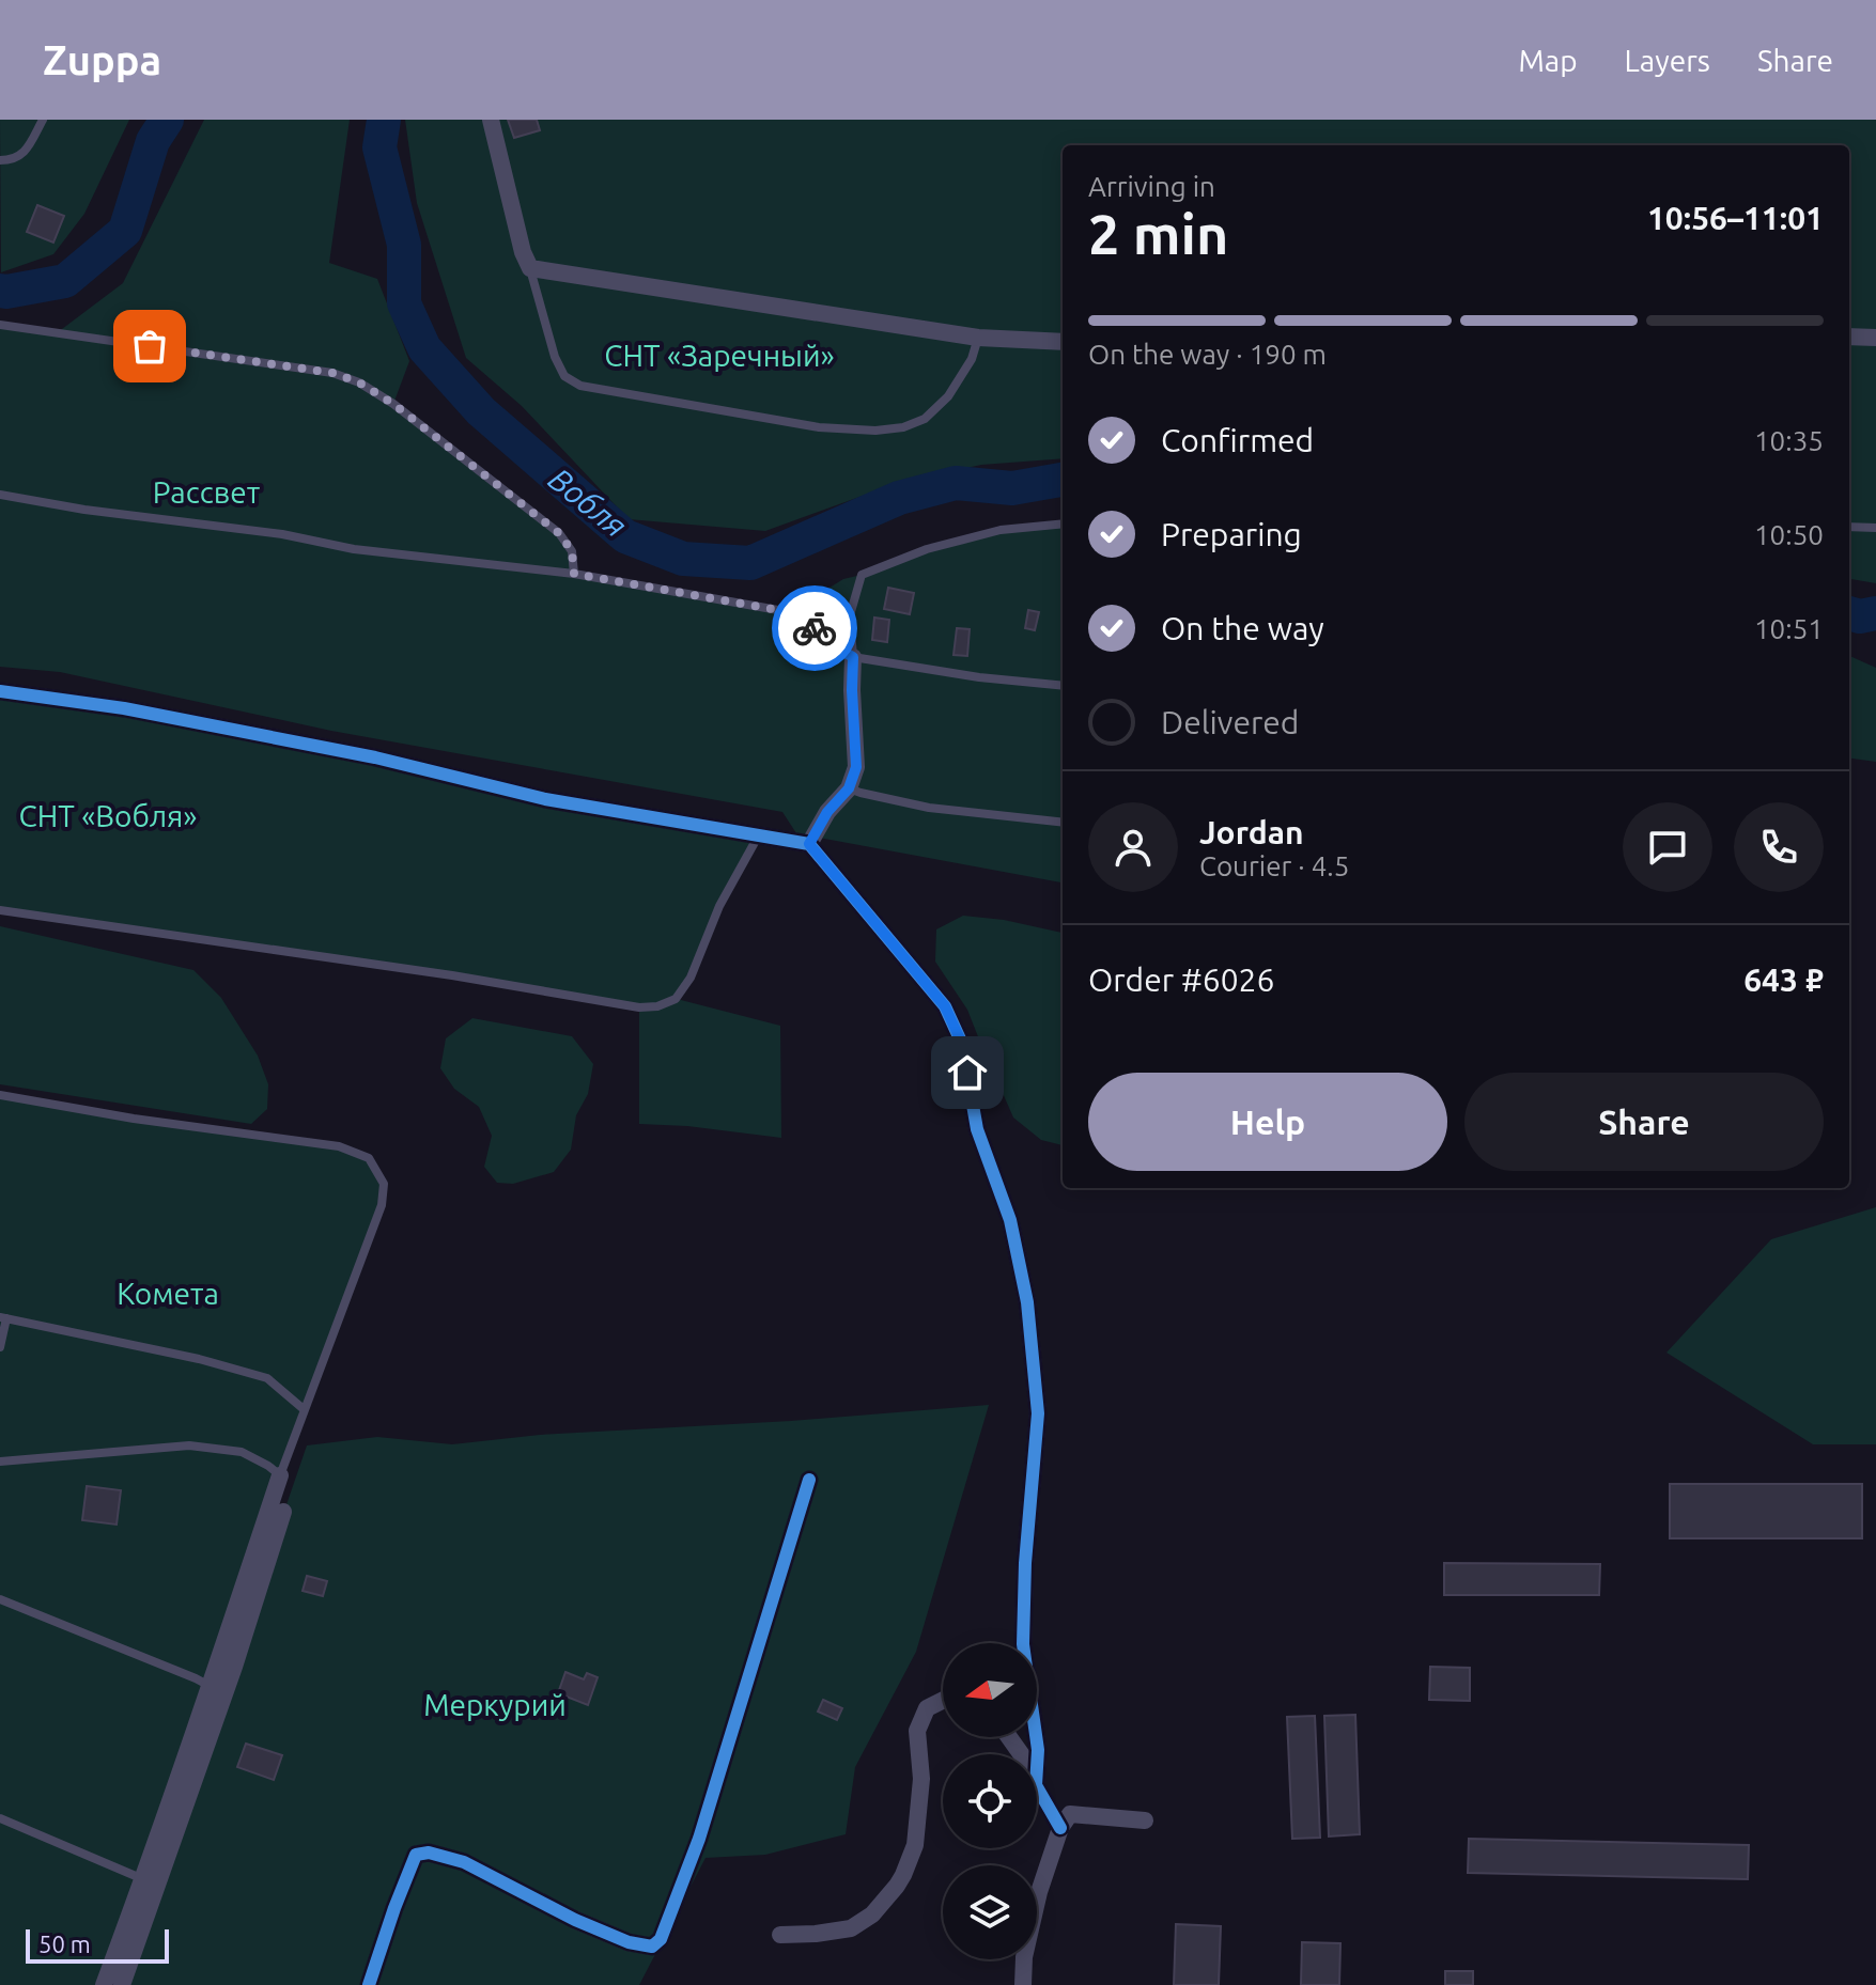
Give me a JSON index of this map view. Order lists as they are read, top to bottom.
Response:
{
  "water": ["Вобля"],
  "parks": [
    "СНТ «Заречный»",
    "Рассвет",
    "СНТ «Вобля»",
    "Комета",
    "Меркурий"
  ],
  "scale_bar": "50 m",
  "north": "left",
  "page": {
    "header": "Zuppa",
    "nav": ["Map", "Layers", "Share"],
    "heading": ["2 min", "Arriving in", "10:56–11:01"],
    "panel": [
      "Jordan",
      "Courier · 4.5",
      "Order #6026",
      "643 ₽"
    ],
    "bar": "On the way · 190 m",
    "list": [
      ["Confirmed", "10:35"],
      ["Preparing", "10:50"],
      ["On the way", "10:51"],
      "Delivered"
    ],
    "buttons": ["Help", "Share"],
    "scale": "50 m"
  }
}
